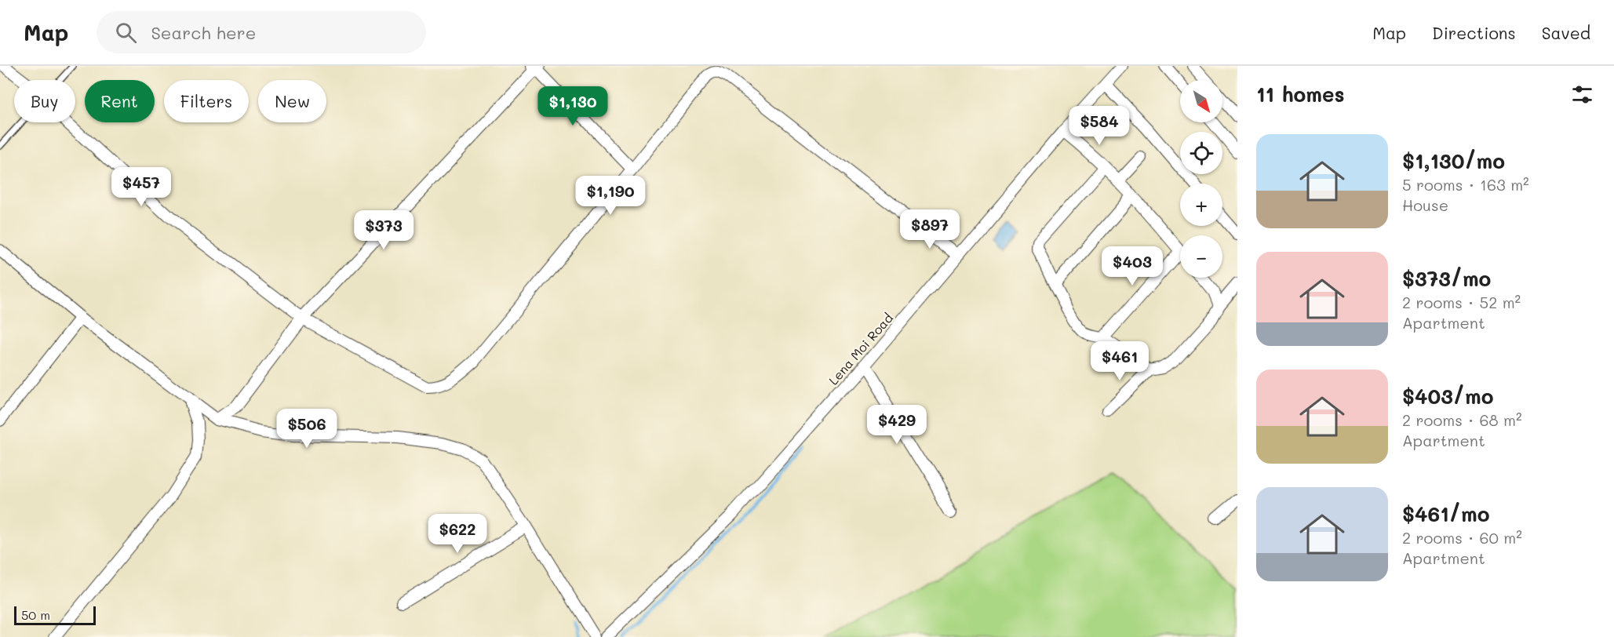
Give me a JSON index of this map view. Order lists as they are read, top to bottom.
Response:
{
  "streets": {
    "street": ["Lena Moi Road"]
  },
  "scale_bar": "50 m",
  "north": "bottom right",
  "page": {
    "header": "Map",
    "search": "Search here",
    "nav": ["Map", "Directions", "Saved"],
    "heading": "11 homes",
    "map_buttons": ["+", "−"],
    "chip": [
      "Buy",
      "Rent",
      "Filters",
      "New"
    ],
    "price": [
      "$1,130",
      "$584",
      "$457",
      "$1,190",
      "$897",
      "$373",
      "$403",
      "$461",
      "$429",
      "$506",
      "$622"
    ],
    "list": [
      {
        "name": "$1,130/mo",
        "note": "5 rooms · 163 m² · House"
      },
      {
        "name": "$373/mo",
        "note": "2 rooms · 52 m² · Apartment"
      },
      {
        "name": "$403/mo",
        "note": "2 rooms · 68 m² · Apartment"
      },
      {
        "name": "$461/mo",
        "note": "2 rooms · 60 m² · Apartment"
      }
    ],
    "scale": "50 m"
  }
}
